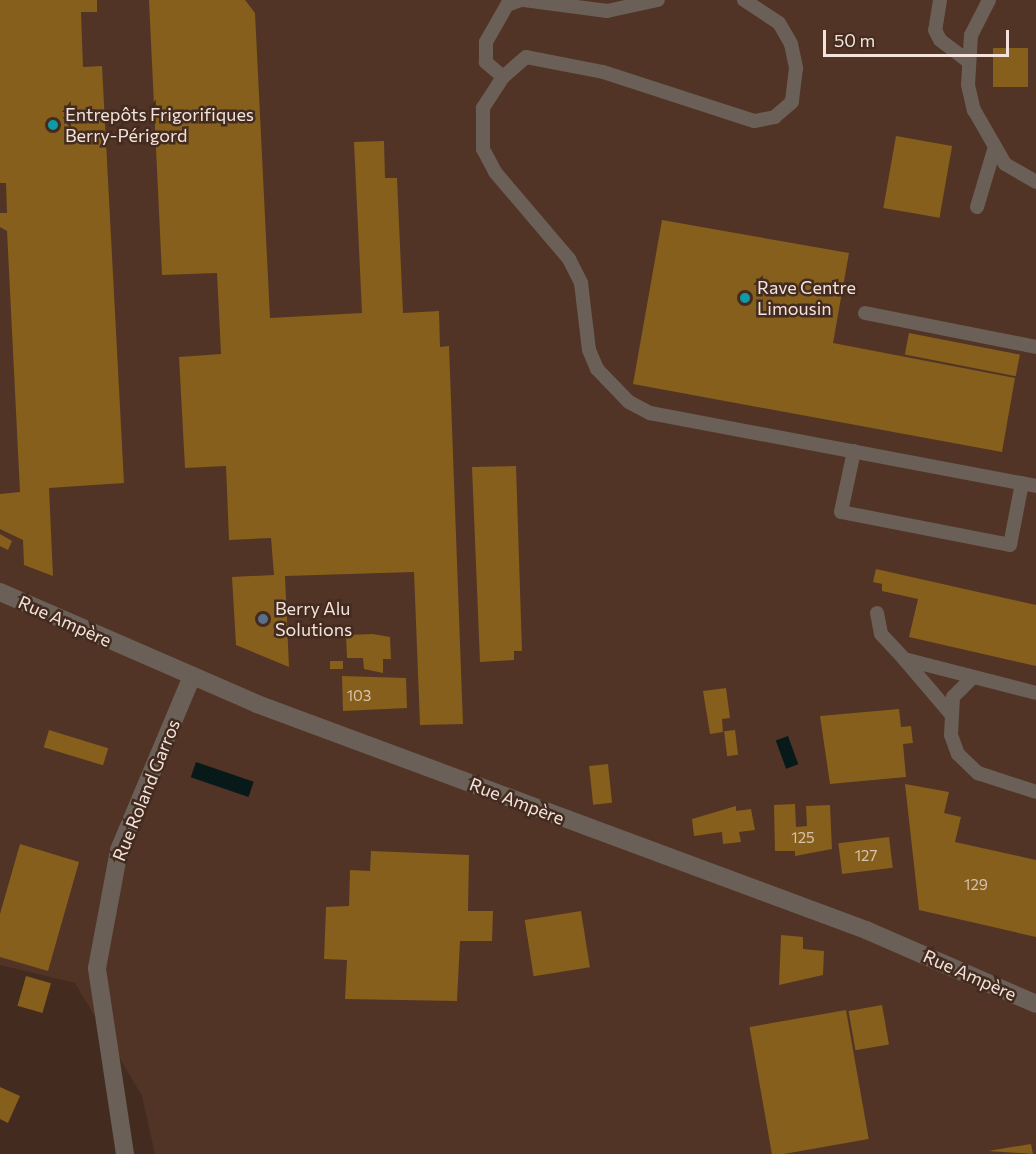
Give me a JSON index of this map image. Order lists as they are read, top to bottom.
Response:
{
  "streets": {
    "street": ["Rue Ampère", "Rue Roland Garros"]
  },
  "crossings": [
    ["Rue Ampère", "Rue Roland Garros"]
  ],
  "places": ["Entrepôts Frigorifiques Berry-Périgord", "Rave Centre Limousin", "Berry Alu Solutions"],
  "house_numbers": [
    "103",
    "125",
    "127",
    "129"
  ],
  "scale_bar": "50 m"
}
